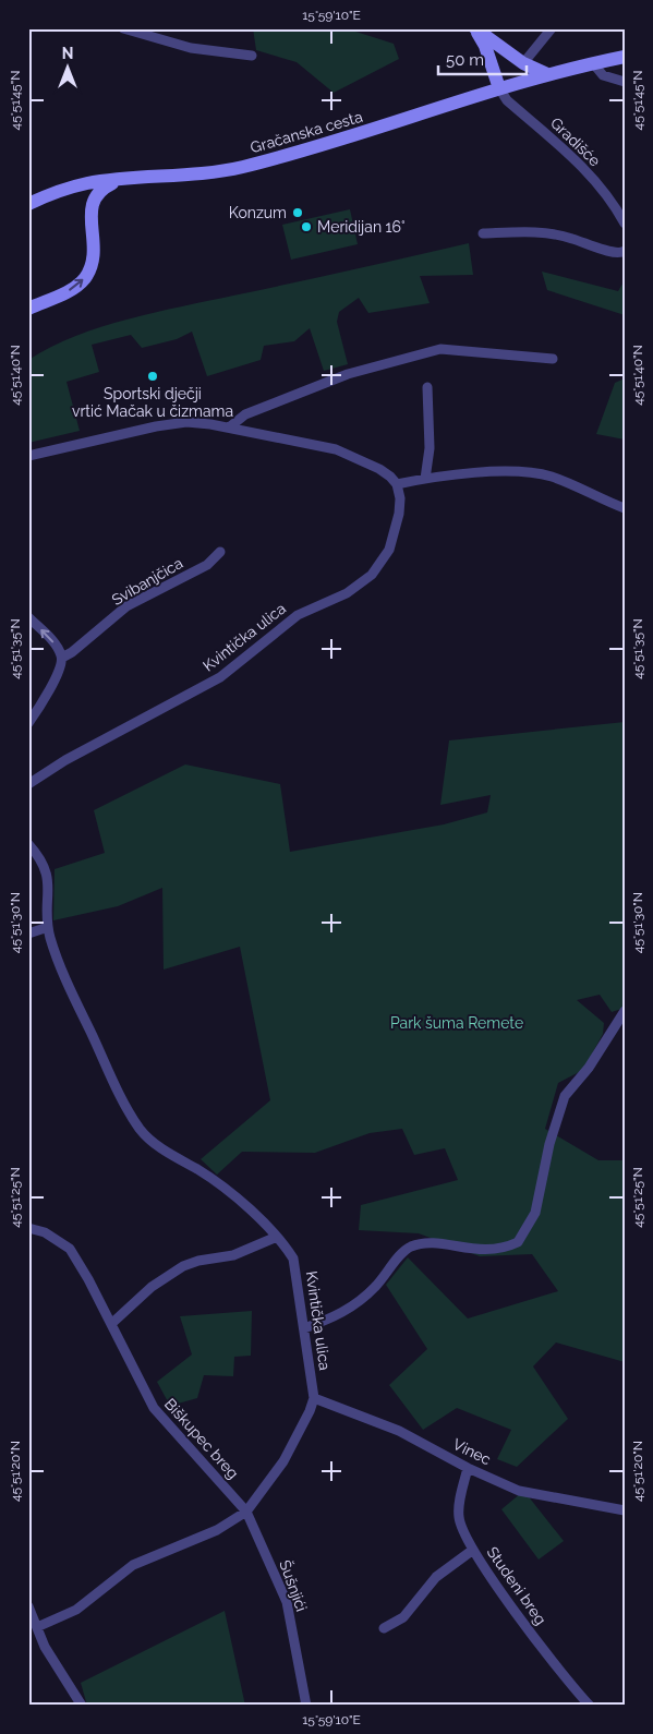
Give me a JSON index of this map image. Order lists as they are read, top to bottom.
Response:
{
  "streets": {
    "main road": ["Gračanska cesta"],
    "street": [
      "Gradišće",
      "Svibanjčica",
      "Kvintička ulica",
      "Biškupec breg",
      "Vinec",
      "Šušnjići",
      "Studeni breg"
    ]
  },
  "crossings": [
    ["Gračanska cesta", "Gradišće"],
    ["Kvintička ulica", "Vinec"],
    ["Biškupec breg", "Šušnjići"],
    ["Vinec", "Studeni breg"]
  ],
  "parks": ["Park šuma Remete"],
  "places": ["Konzum", "Meridijan 16°", "Sportski dječji vrtić Mačak u čizmama"],
  "scale_bar": "50 m",
  "north": "top",
  "coordinates": [
    "15°59'10\"E",
    "45°51'45\"N",
    "45°51'40\"N",
    "45°51'35\"N",
    "45°51'30\"N",
    "45°51'25\"N",
    "45°51'20\"N"
  ]
}
